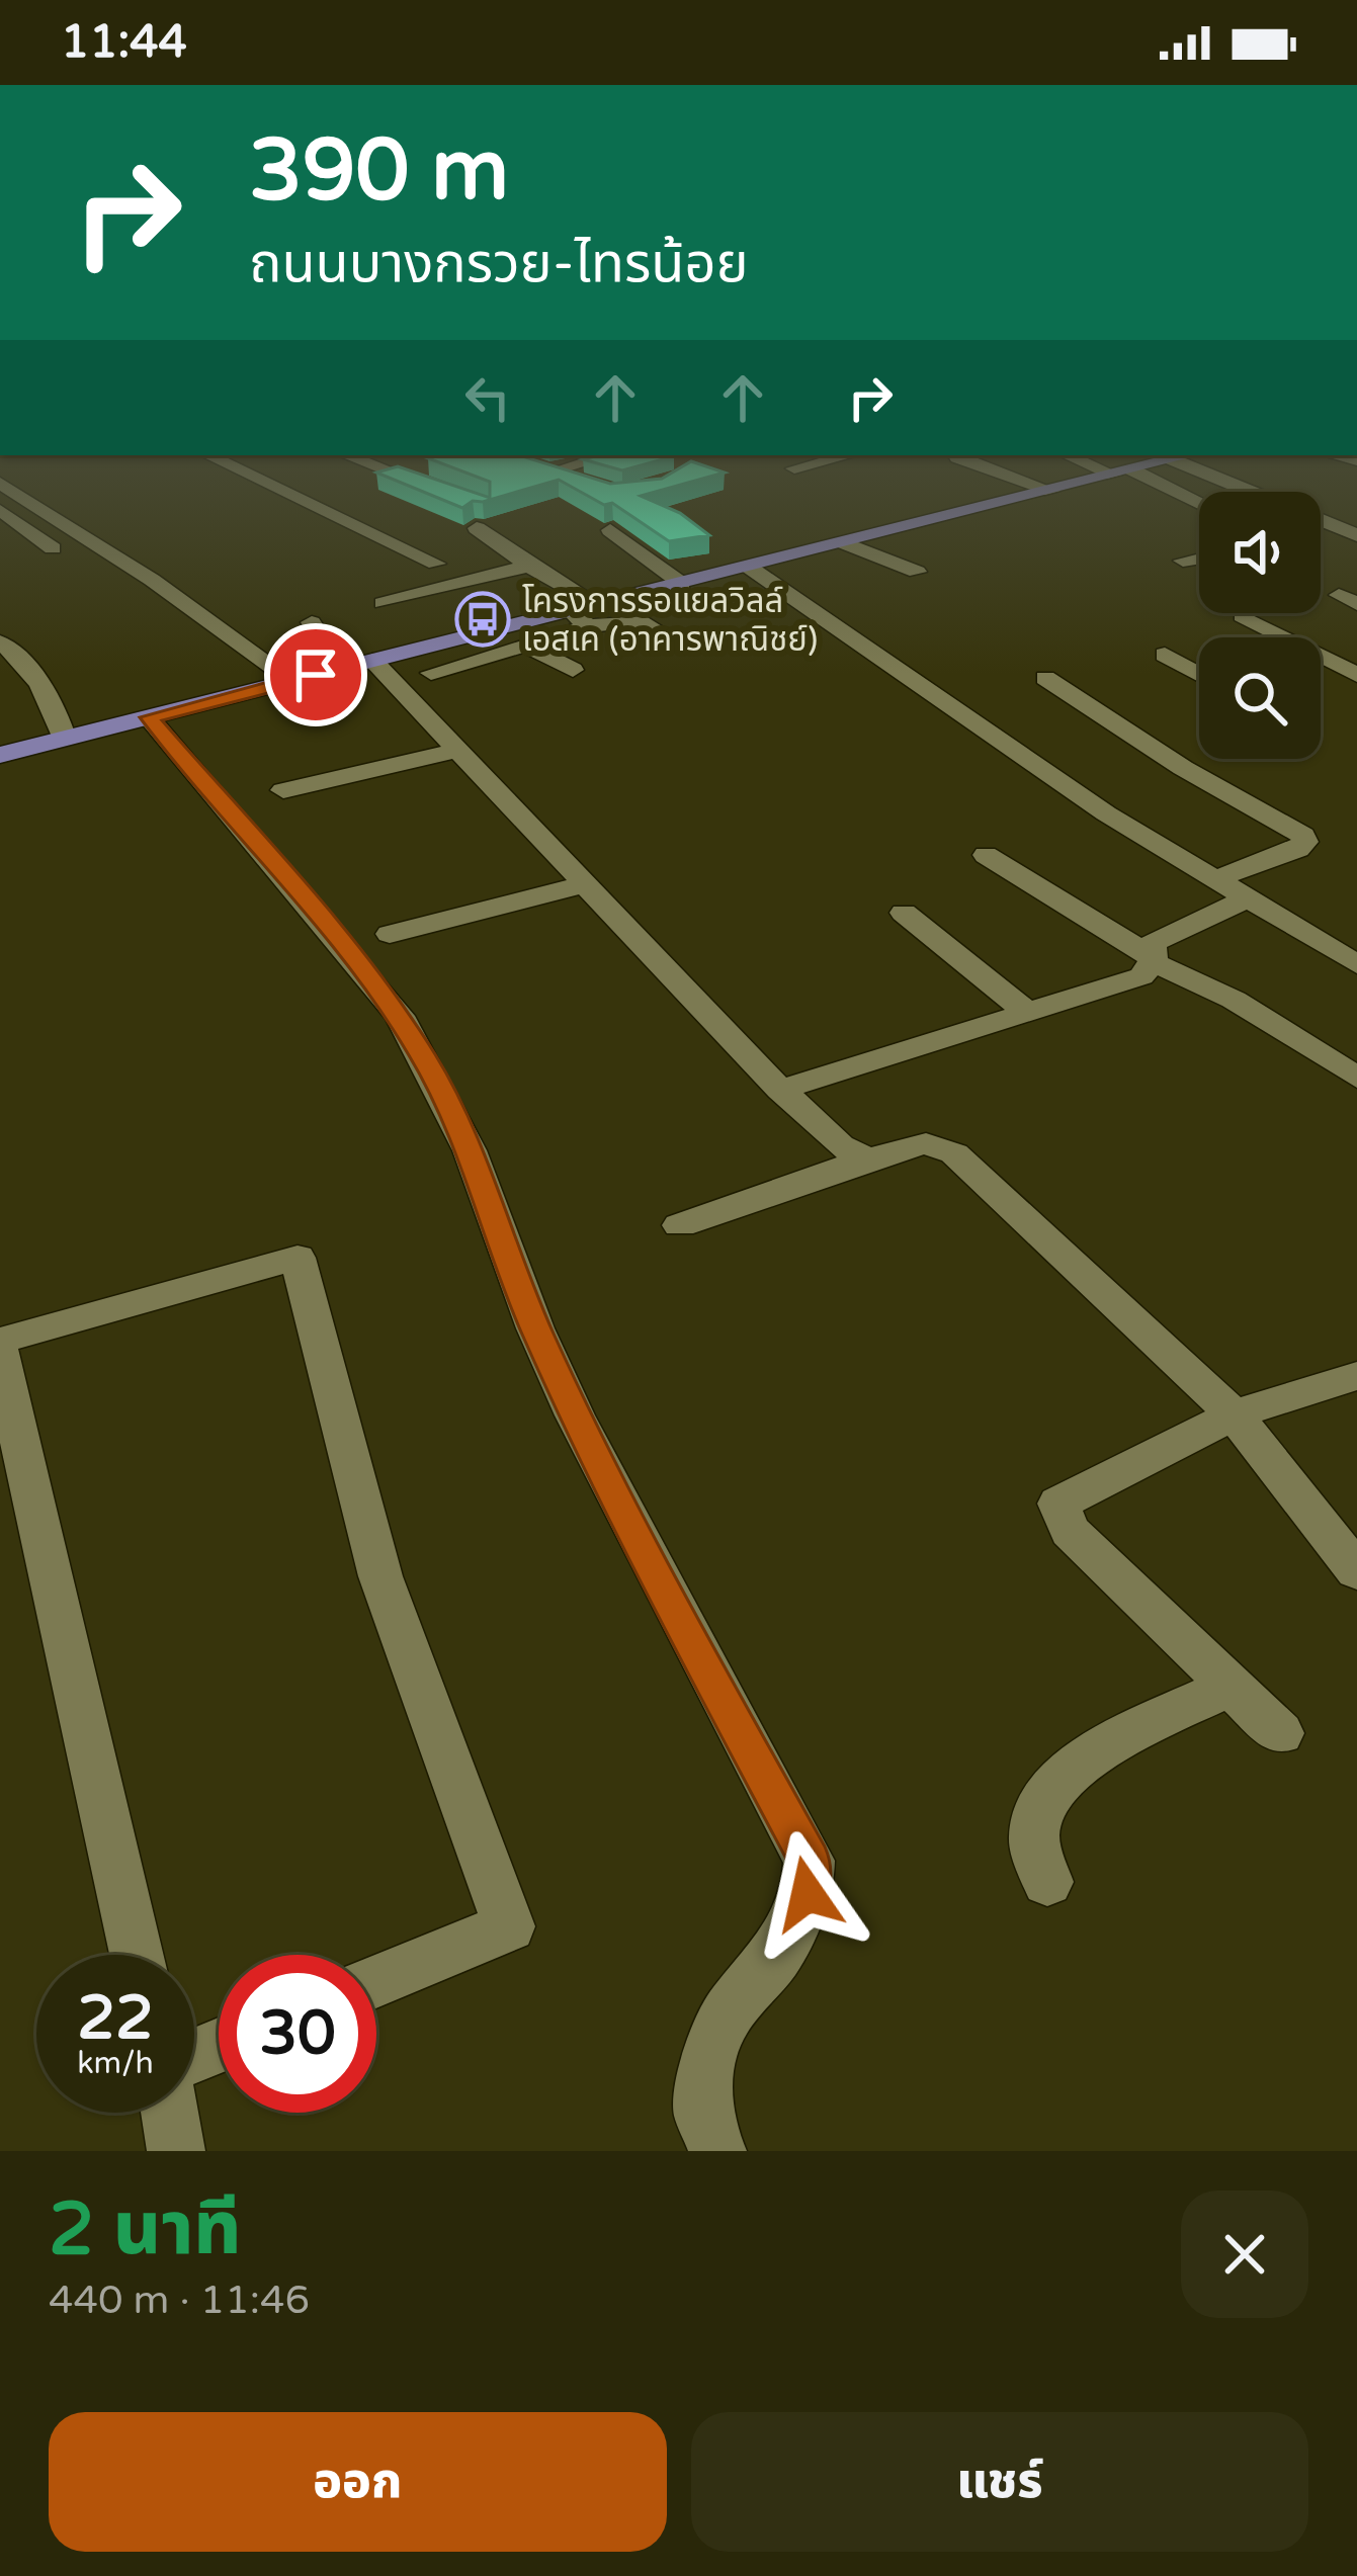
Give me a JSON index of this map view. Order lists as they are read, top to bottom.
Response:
{
  "places": {
    "bus stop": ["โครงการรอแยลวิลล์ เอสเค (อาคารพาณิชย์)"]
  },
  "page": {
    "status": "11:44",
    "turn": ["390 m", "ถนนบางกรวย-ไทรน้อย"],
    "speed": "22 km/h",
    "limit": "30",
    "heading": ["2 นาที", "440 m · 11:46"],
    "buttons": ["ออก", "แชร์"]
  }
}
